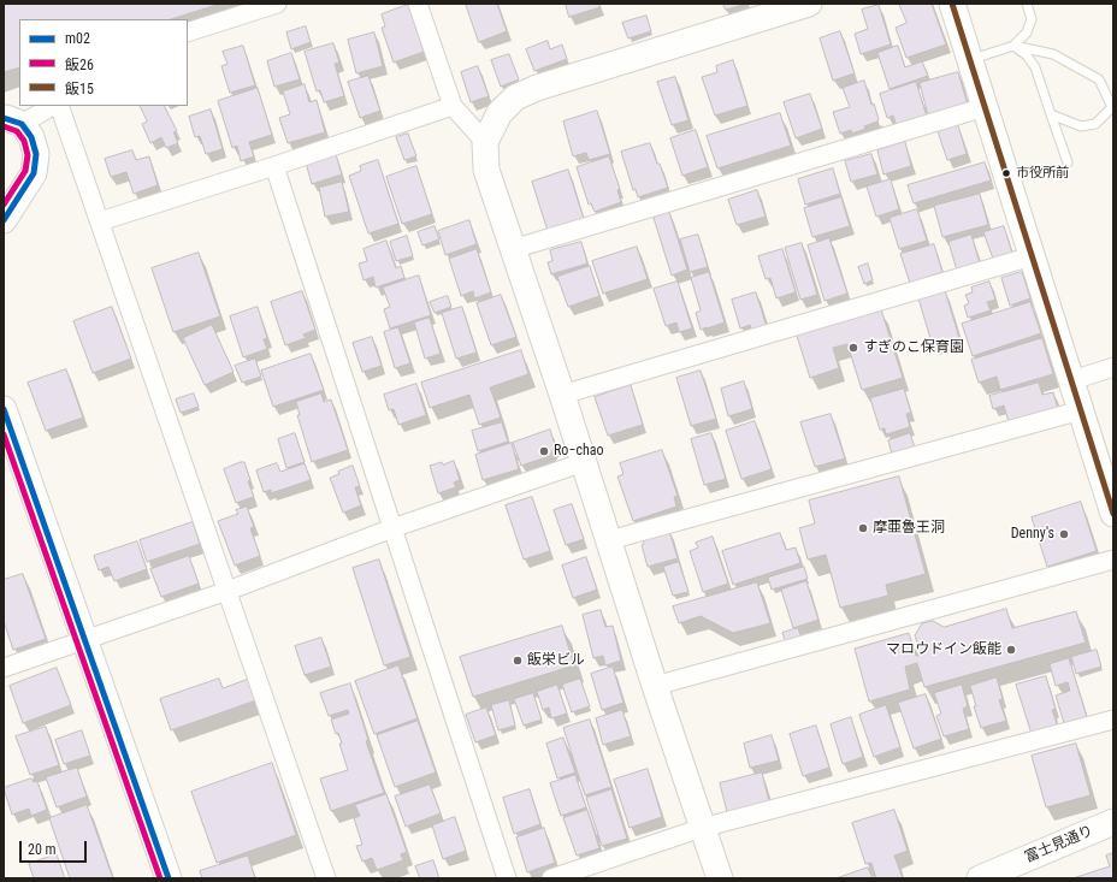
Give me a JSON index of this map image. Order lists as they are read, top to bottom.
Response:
{
  "streets": {
    "street": ["富士見通り"]
  },
  "places": [
    "市役所前",
    "すぎのこ保育園",
    "Ro−chao",
    "摩亜魯王洞",
    "Denny's",
    "マロウドイン飯能",
    "飯栄ビル"
  ],
  "lines": ["transit line 飯15", "transit line m02", "transit line 飯26"],
  "legend": ["m02", "飯26", "飯15"],
  "scale_bar": "20 m"
}
